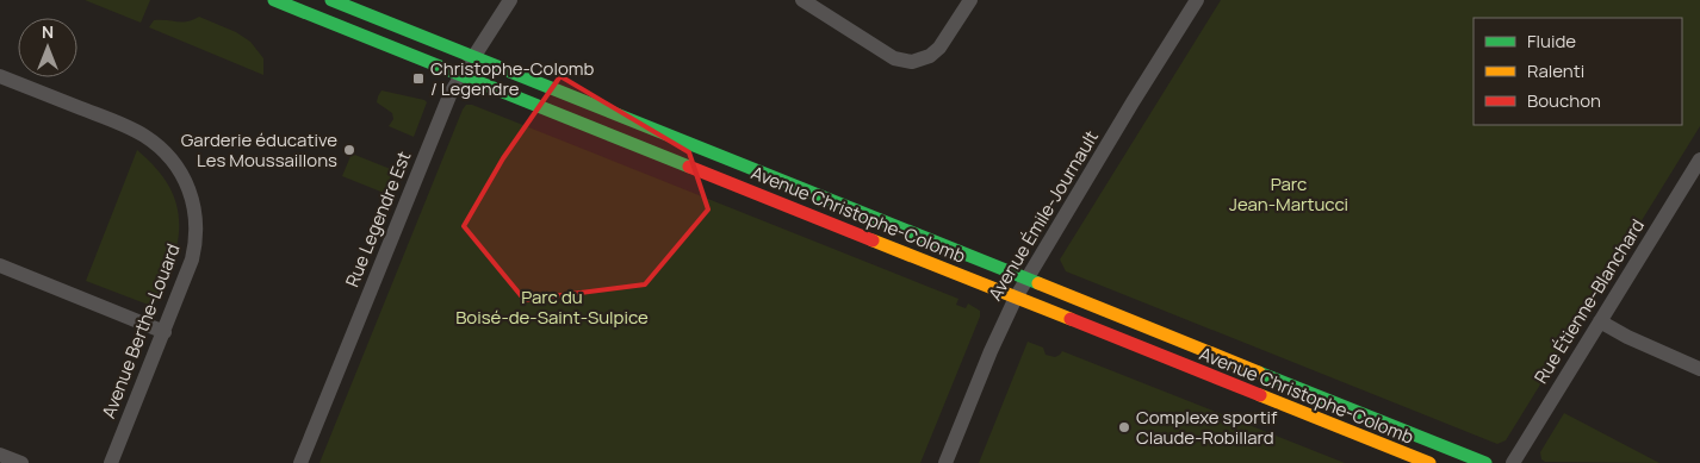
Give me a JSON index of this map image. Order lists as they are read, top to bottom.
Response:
{
  "streets": {
    "main road": ["Avenue Christophe-Colomb"],
    "street": [
      "Avenue Émile-Journault",
      "Rue Legendre Est",
      "Rue Étienne-Blanchard",
      "Avenue Berthe-Louard"
    ]
  },
  "crossings": [
    ["Avenue Christophe-Colomb", "Avenue Émile-Journault"],
    ["Avenue Christophe-Colomb", "Rue Legendre Est"]
  ],
  "parks": ["Parc Jean-Martucci", "Parc du Boisé-de-Saint-Sulpice"],
  "places": {
    "transit": ["Christophe-Colomb / Legendre"],
    "other": ["Garderie éducative Les Moussaillons", "Complexe sportif Claude-Robillard"]
  },
  "legend": ["Fluide", "Ralenti", "Bouchon"],
  "north": "top"
}
